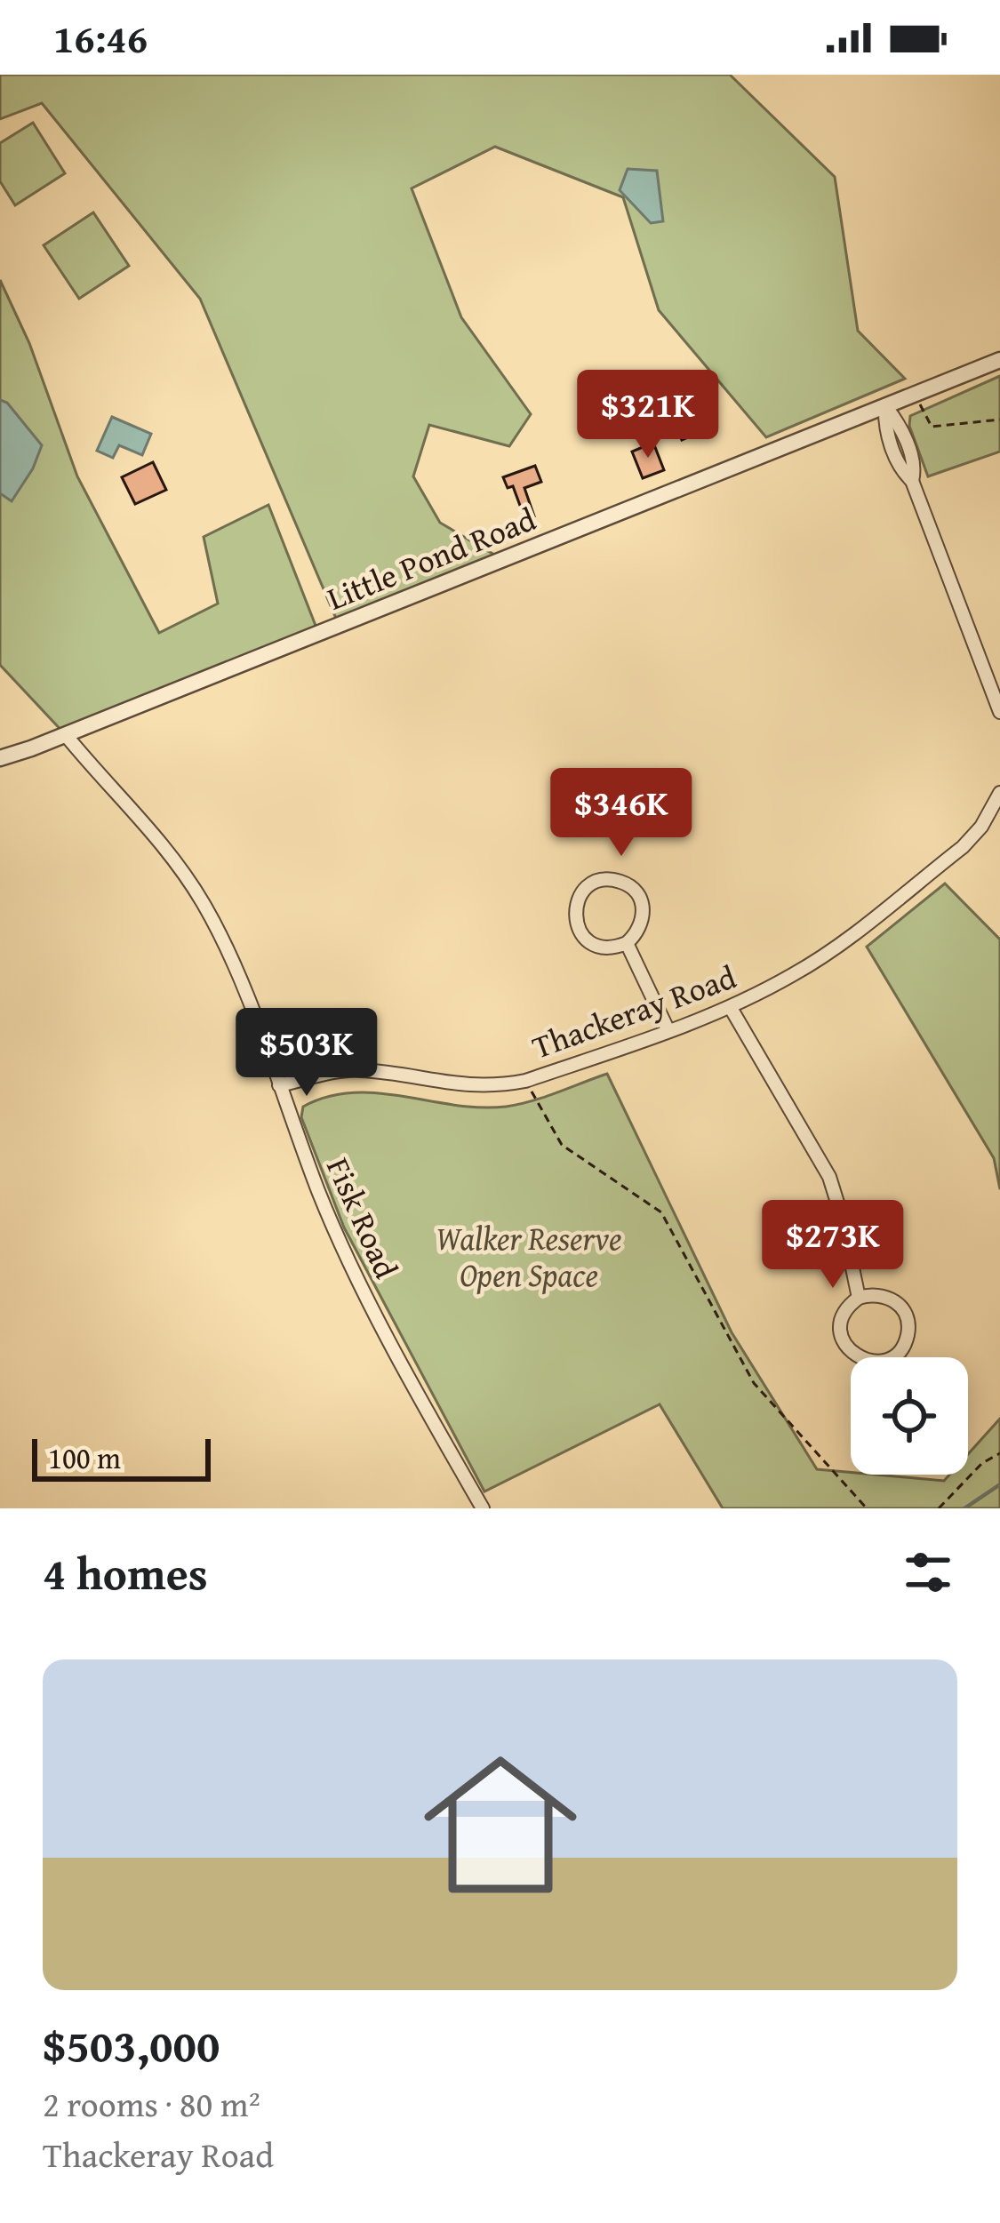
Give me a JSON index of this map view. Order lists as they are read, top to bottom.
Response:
{
  "streets": {
    "street": ["Little Pond Road", "Thackeray Road", "Fisk Road"]
  },
  "crossings": [
    ["Little Pond Road", "Fisk Road"],
    ["Thackeray Road", "Fisk Road"]
  ],
  "parks": ["Walker Reserve Open Space"],
  "scale_bar": "100 m",
  "page": {
    "status": "16:46",
    "price": [
      "$321K",
      "$346K",
      "$503K",
      "$273K"
    ],
    "scale": "100 m",
    "heading": "4 homes",
    "list": [
      {
        "name": "$503,000",
        "note": "2 rooms · 80 m² · Thackeray Road"
      }
    ]
  }
}
